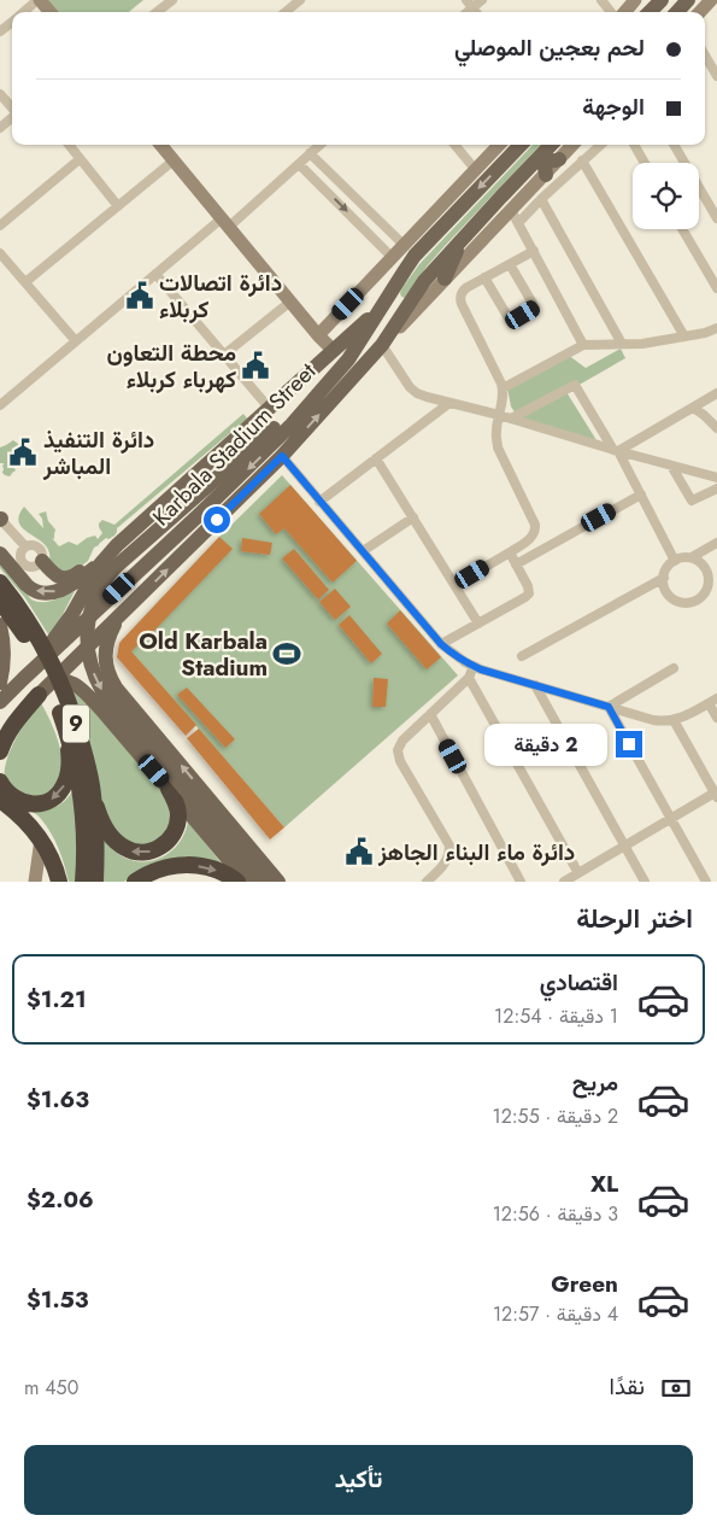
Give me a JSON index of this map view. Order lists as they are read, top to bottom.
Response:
{
  "streets": {
    "highway": ["9"],
    "main road": ["Karbala Stadium Street"]
  },
  "places": {
    "public building": [
      "دائرة اتصالات كربلاء",
      "محطة التعاون كهرباء كربلاء",
      "دائرة التنفيذ المباشر",
      "دائرة ماء البناء الجاهز"
    ],
    "sports": ["Old Karbala Stadium"]
  },
  "page": {
    "banner": ["لحم بعجين الموصلي", "الوجهة"],
    "bubble": "2 دقيقة",
    "heading": "اختر الرحلة",
    "list": [
      {
        "name": "اقتصادي",
        "note": "1 دقيقة · 12:54",
        "value": "$1.21"
      },
      {
        "name": "مريح",
        "note": "2 دقيقة · 12:55",
        "value": "$1.63"
      },
      {
        "name": "XL",
        "note": "3 دقيقة · 12:56",
        "value": "$2.06"
      },
      {
        "name": "Green",
        "note": "4 دقيقة · 12:57",
        "value": "$1.53"
      }
    ],
    "pay": ["نقدًا", "450 m"],
    "buttons": "تأكيد"
  }
}
